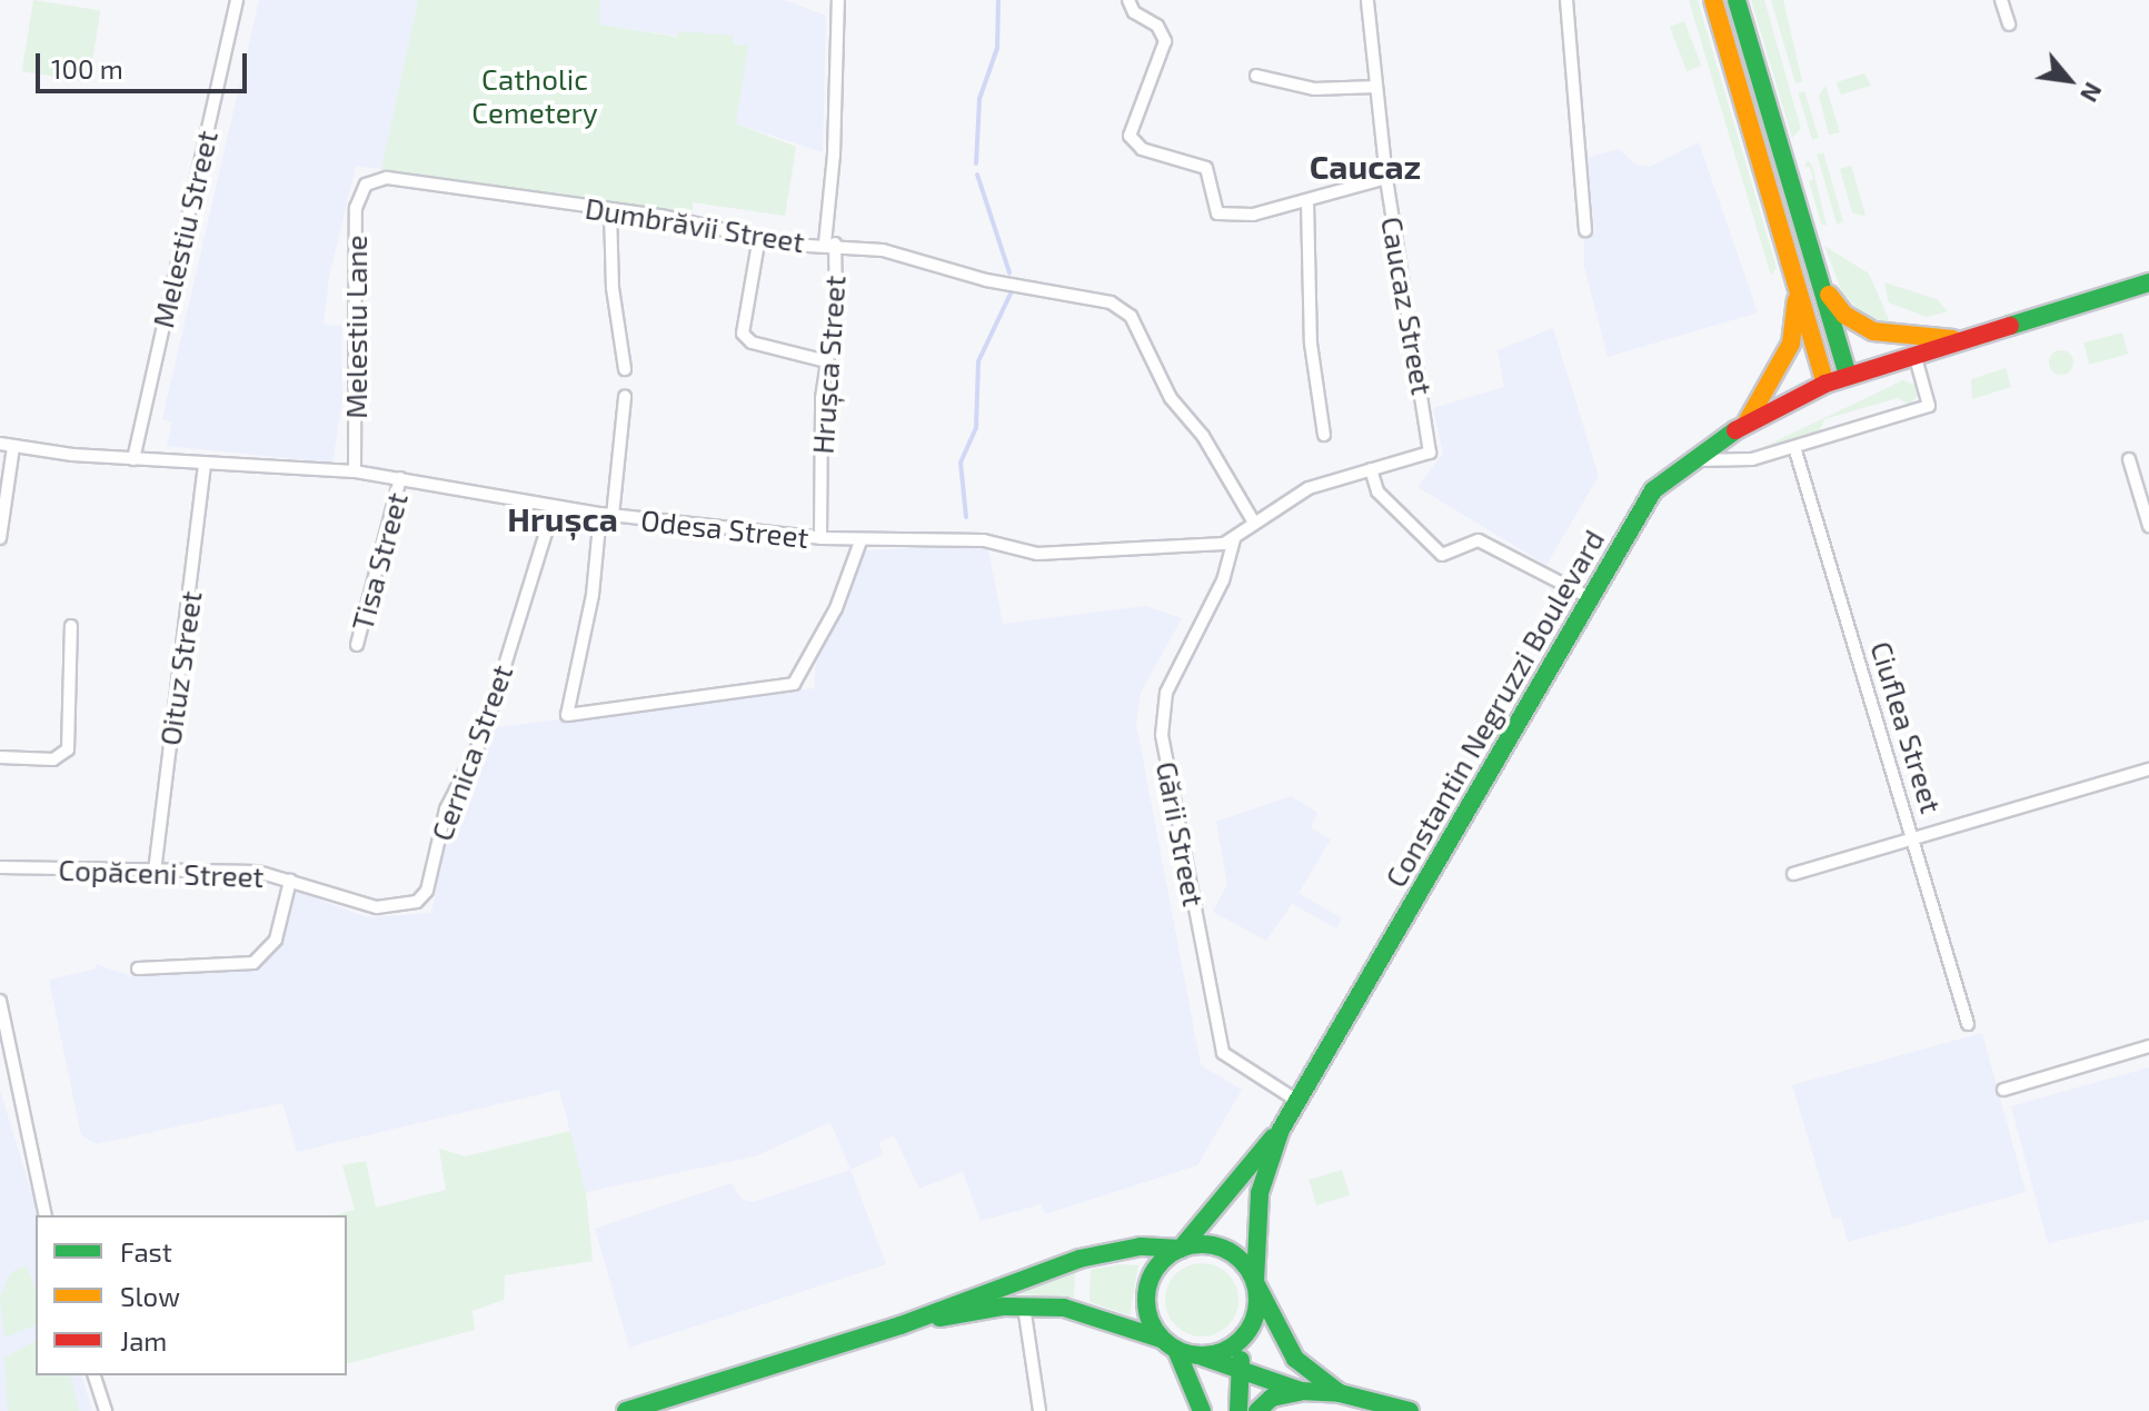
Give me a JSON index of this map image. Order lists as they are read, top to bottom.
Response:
{
  "streets": {
    "main road": ["Constantin Negruzzi Boulevard"],
    "street": [
      "Dumbrăvii Street",
      "Melestiu Street",
      "Caucaz Street",
      "Melestiu Lane",
      "Hrușca Street",
      "Odesa Street",
      "Tisa Street",
      "Oituz Street",
      "Ciuflea Street",
      "Cernica Street",
      "Gării Street",
      "Copăceni Street"
    ]
  },
  "crossings": [
    ["Dumbrăvii Street", "Melestiu Lane"],
    ["Dumbrăvii Street", "Hrușca Street"],
    ["Dumbrăvii Street", "Odesa Street"],
    ["Melestiu Street", "Odesa Street"],
    ["Caucaz Street", "Odesa Street"],
    ["Melestiu Lane", "Odesa Street"],
    ["Hrușca Street", "Odesa Street"],
    ["Odesa Street", "Tisa Street"],
    ["Odesa Street", "Oituz Street"],
    ["Odesa Street", "Cernica Street"],
    ["Odesa Street", "Gării Street"],
    ["Oituz Street", "Copăceni Street"],
    ["Constantin Negruzzi Boulevard", "Gării Street"],
    ["Cernica Street", "Copăceni Street"]
  ],
  "districts": ["Caucaz", "Hrușca"],
  "parks": ["Catholic Cemetery"],
  "legend": ["Fast", "Slow", "Jam"],
  "scale_bar": "100 m",
  "north": "bottom right"
}
